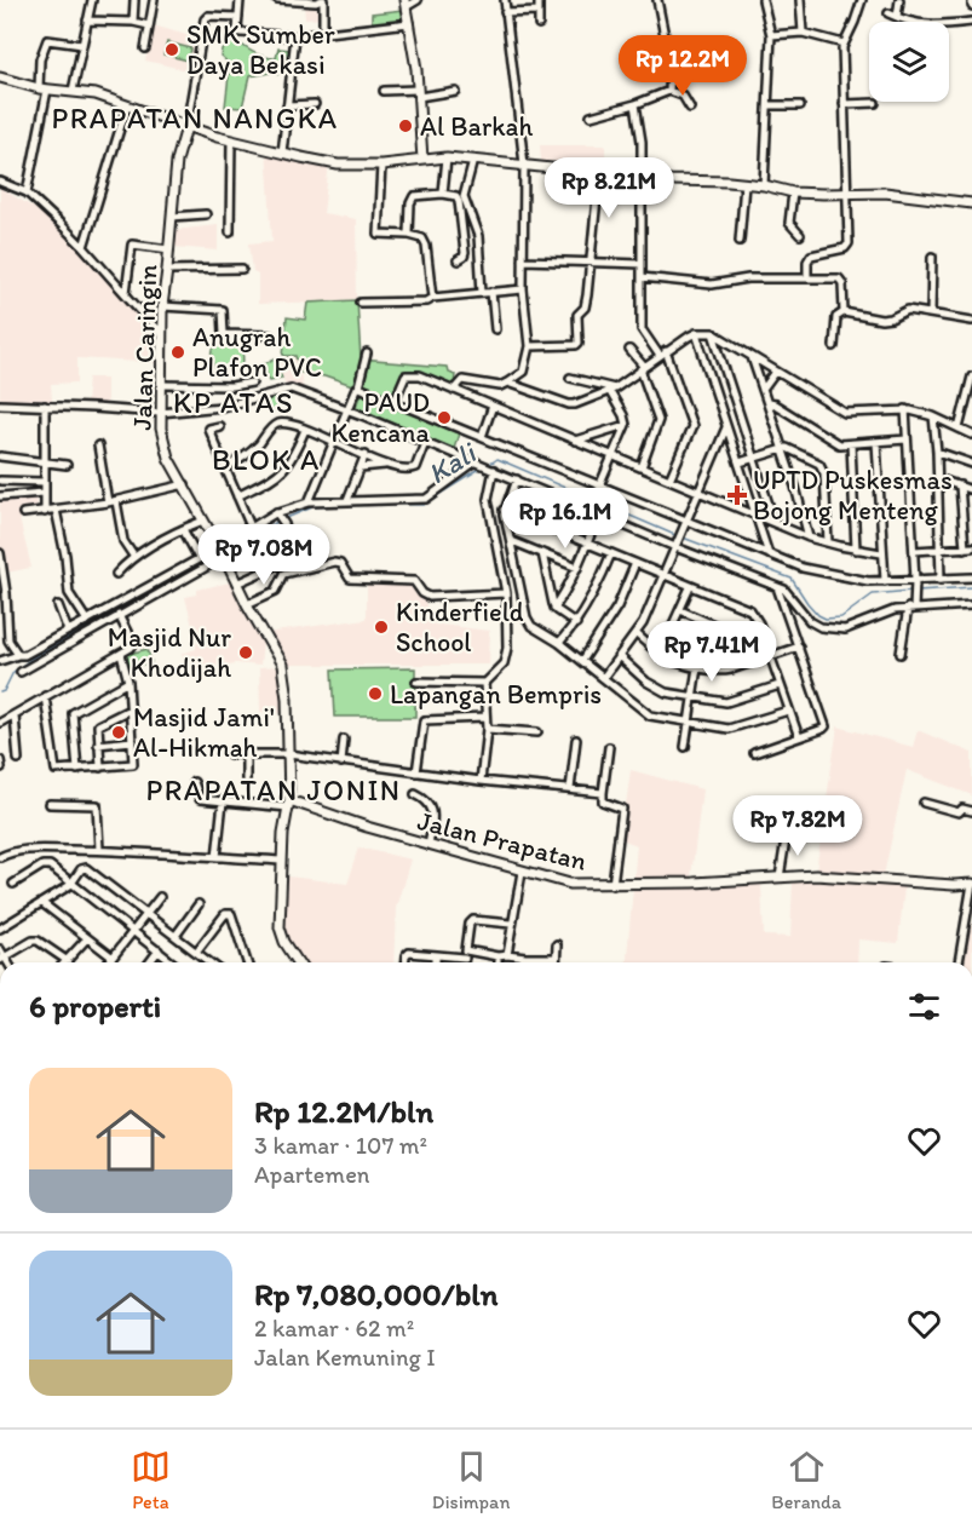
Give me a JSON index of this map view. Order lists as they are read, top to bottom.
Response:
{
  "streets": {
    "main road": ["Jalan Caringin", "Jalan Prapatan"]
  },
  "crossings": [
    ["Jalan Caringin", "Jalan Prapatan"]
  ],
  "districts": [
    "PRAPATAN NANGKA",
    "KP ATAS",
    "BLOK A",
    "PRAPATAN JONIN"
  ],
  "water": ["Kali"],
  "places": {
    "other": [
      "SMK Sumber Daya Bekasi",
      "Al Barkah",
      "Anugrah Plafon PVC",
      "PAUD Kencana",
      "Kinderfield School",
      "Masjid Nur Khodijah",
      "Lapangan Bempris",
      "Masjid Jami' Al-Hikmah"
    ],
    "health": ["UPTD Puskesmas Bojong Menteng"]
  },
  "page": {
    "price": [
      "Rp 12.2M",
      "Rp 8.21M",
      "Rp 16.1M",
      "Rp 7.08M",
      "Rp 7.41M",
      "Rp 7.82M"
    ],
    "heading": "6 properti",
    "list": [
      {
        "name": "Rp 12.2M/bln",
        "note": "3 kamar · 107 m² · Apartemen"
      },
      {
        "name": "Rp 7,080,000/bln",
        "note": "2 kamar · 62 m² · Jalan Kemuning I"
      }
    ],
    "tabs": ["Peta", "Disimpan", "Beranda"]
  }
}
